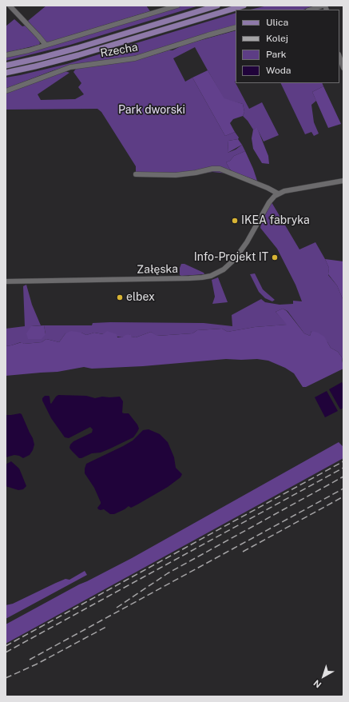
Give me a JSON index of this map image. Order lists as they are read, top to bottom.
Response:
{
  "streets": {
    "street": ["Rzecha", "Załęska"]
  },
  "parks": ["Park dworski"],
  "places": ["IKEA fabryka", "Info-Projekt IT", "elbex"],
  "legend": [
    "Ulica",
    "Kolej",
    "Park",
    "Woda"
  ],
  "north": "bottom left"
}
